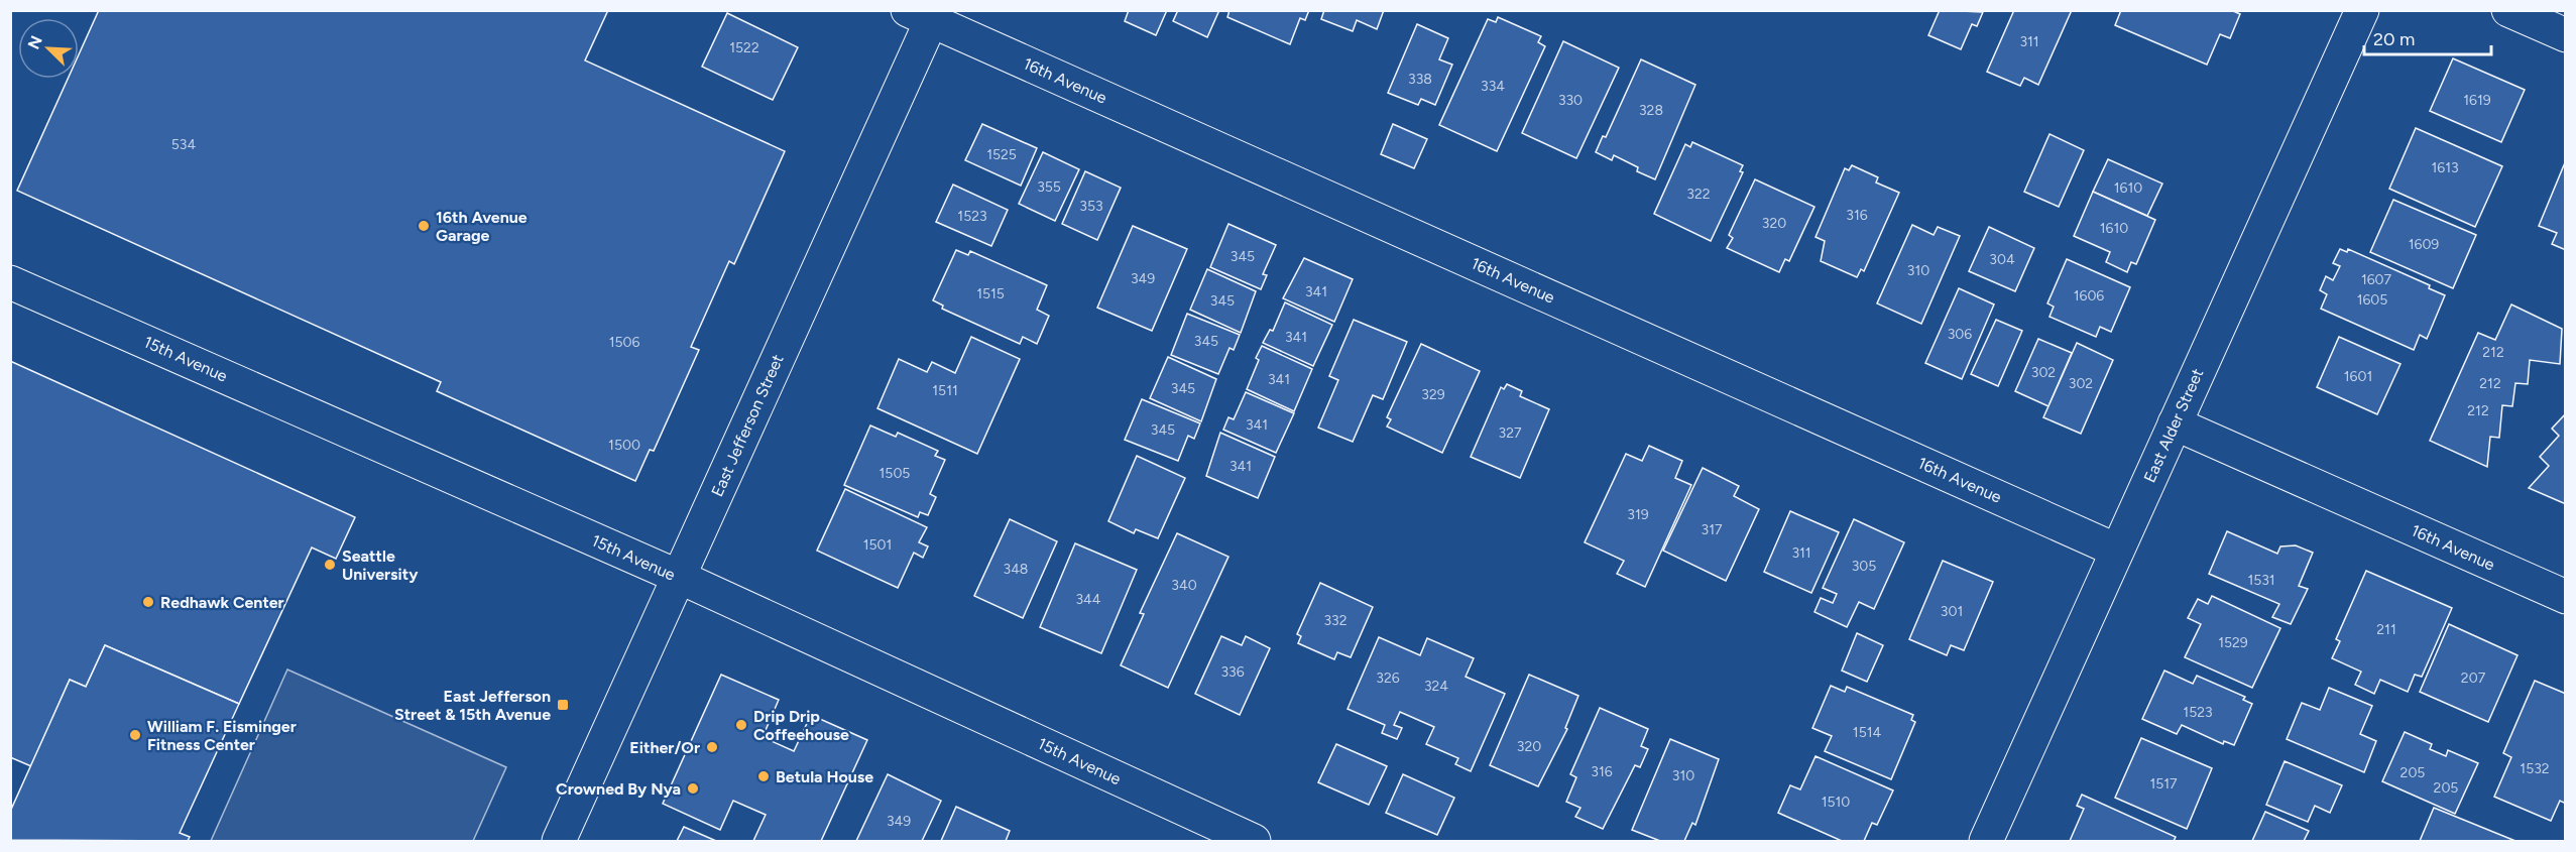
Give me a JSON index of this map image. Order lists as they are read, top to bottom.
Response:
{
  "streets": {
    "street": [
      "16th Avenue",
      "15th Avenue",
      "East Jefferson Street",
      "East Alder Street"
    ]
  },
  "crossings": [
    ["16th Avenue", "East Jefferson Street"],
    ["16th Avenue", "East Alder Street"],
    ["15th Avenue", "East Jefferson Street"]
  ],
  "places": {
    "other": [
      "16th Avenue Garage",
      "Seattle University",
      "Redhawk Center",
      "Drip Drip Coffeehouse",
      "William F. Eisminger Fitness Center",
      "Either/Or",
      "Betula House",
      "Crowned By Nya"
    ],
    "transit": ["East Jefferson Street & 15th Avenue"]
  },
  "house_numbers": [
    "311",
    "1522",
    "338",
    "334",
    "330",
    "1619",
    "328",
    "534",
    "1525",
    "1613",
    "355",
    "1610",
    "322",
    "353",
    "316",
    "1523",
    "320",
    "1610",
    "1609",
    "345",
    "304",
    "310",
    "349",
    "1607",
    "341",
    "1515",
    "1606",
    "1605",
    "345",
    "306",
    "341",
    "345",
    "1506",
    "212",
    "302",
    "1601",
    "341",
    "302",
    "212",
    "345",
    "1511",
    "329",
    "212",
    "341",
    "345",
    "327",
    "1500",
    "341",
    "1505",
    "319",
    "317",
    "1501",
    "311",
    "305",
    "348",
    "1531",
    "340",
    "344",
    "301",
    "332",
    "211",
    "1529",
    "336",
    "326",
    "207",
    "324",
    "1523",
    "1514",
    "320",
    "1532",
    "316",
    "205",
    "310",
    "1517",
    "205",
    "1510",
    "349"
  ],
  "scale_bar": "20 m",
  "north": "top left"
}
